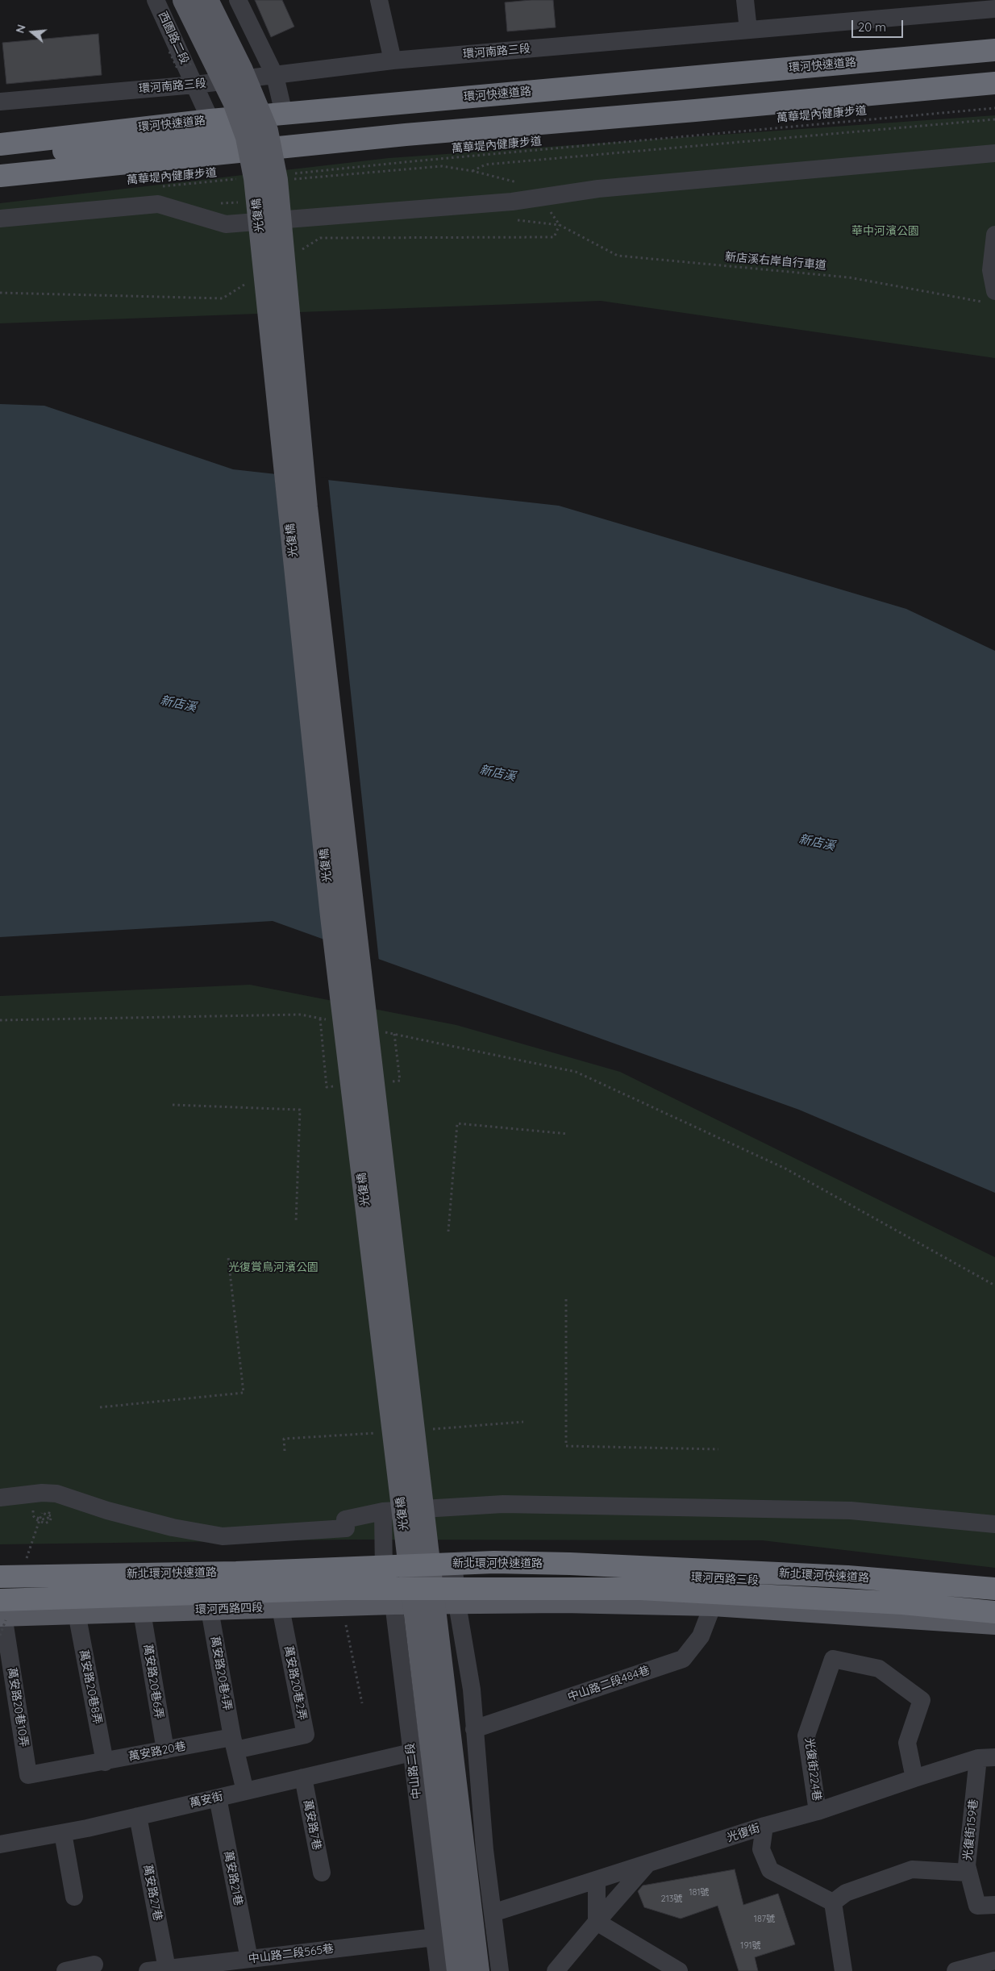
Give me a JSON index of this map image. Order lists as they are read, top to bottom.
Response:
{
  "streets": {
    "highway": ["環河快速道路", "新北環河快速道路"],
    "main road": ["光復橋", "環河西路三段", "環河西路四段"],
    "street": [
      "西園路二段",
      "環河南路三段",
      "萬安路20巷4弄",
      "萬安路20巷6弄",
      "萬安路20巷2弄",
      "中山路二段484巷",
      "萬安路20巷8弄",
      "萬安路20巷10弄",
      "萬安路20巷",
      "光復街224巷",
      "中山路二段",
      "萬安街",
      "萬安路7巷",
      "光復街159巷",
      "光復街",
      "萬安路21巷",
      "萬安路27巷",
      "中山路二段565巷"
    ],
    "path": ["萬華堤內健康步道", "新店溪右岸自行車道"]
  },
  "crossings": [
    ["西園路二段", "環河南路三段"],
    ["西園路二段", "環河快速道路"],
    ["萬華堤內健康步道", "光復橋"],
    ["新北環河快速道路", "環河西路四段"],
    ["新北環河快速道路", "萬安路20巷10弄"],
    ["環河西路四段", "萬安路20巷4弄"],
    ["環河西路四段", "萬安路20巷6弄"],
    ["環河西路四段", "萬安路20巷2弄"],
    ["環河西路四段", "萬安路20巷8弄"],
    ["環河西路四段", "萬安路20巷10弄"],
    ["環河西路四段", "中山路二段"],
    ["萬安路20巷4弄", "萬安路20巷2弄"],
    ["萬安路20巷4弄", "萬安路20巷"],
    ["萬安路20巷6弄", "萬安路20巷"],
    ["萬安路20巷2弄", "萬安路20巷"],
    ["萬安路20巷8弄", "萬安路20巷"],
    ["萬安路20巷10弄", "萬安路20巷"],
    ["光復街224巷", "光復街"],
    ["中山路二段", "萬安街"],
    ["中山路二段", "中山路二段565巷"],
    ["萬安街", "萬安路7巷"],
    ["萬安街", "萬安路21巷"],
    ["萬安街", "萬安路27巷"],
    ["光復街159巷", "光復街"],
    ["萬安路21巷", "中山路二段565巷"],
    ["萬安路27巷", "中山路二段565巷"]
  ],
  "water": ["新店溪"],
  "parks": ["華中河濱公園", "光復賞鳥河濱公園"],
  "house_numbers": [
    "181號",
    "213號",
    "187號",
    "191號"
  ],
  "scale_bar": "20 m",
  "north": "left"
}
